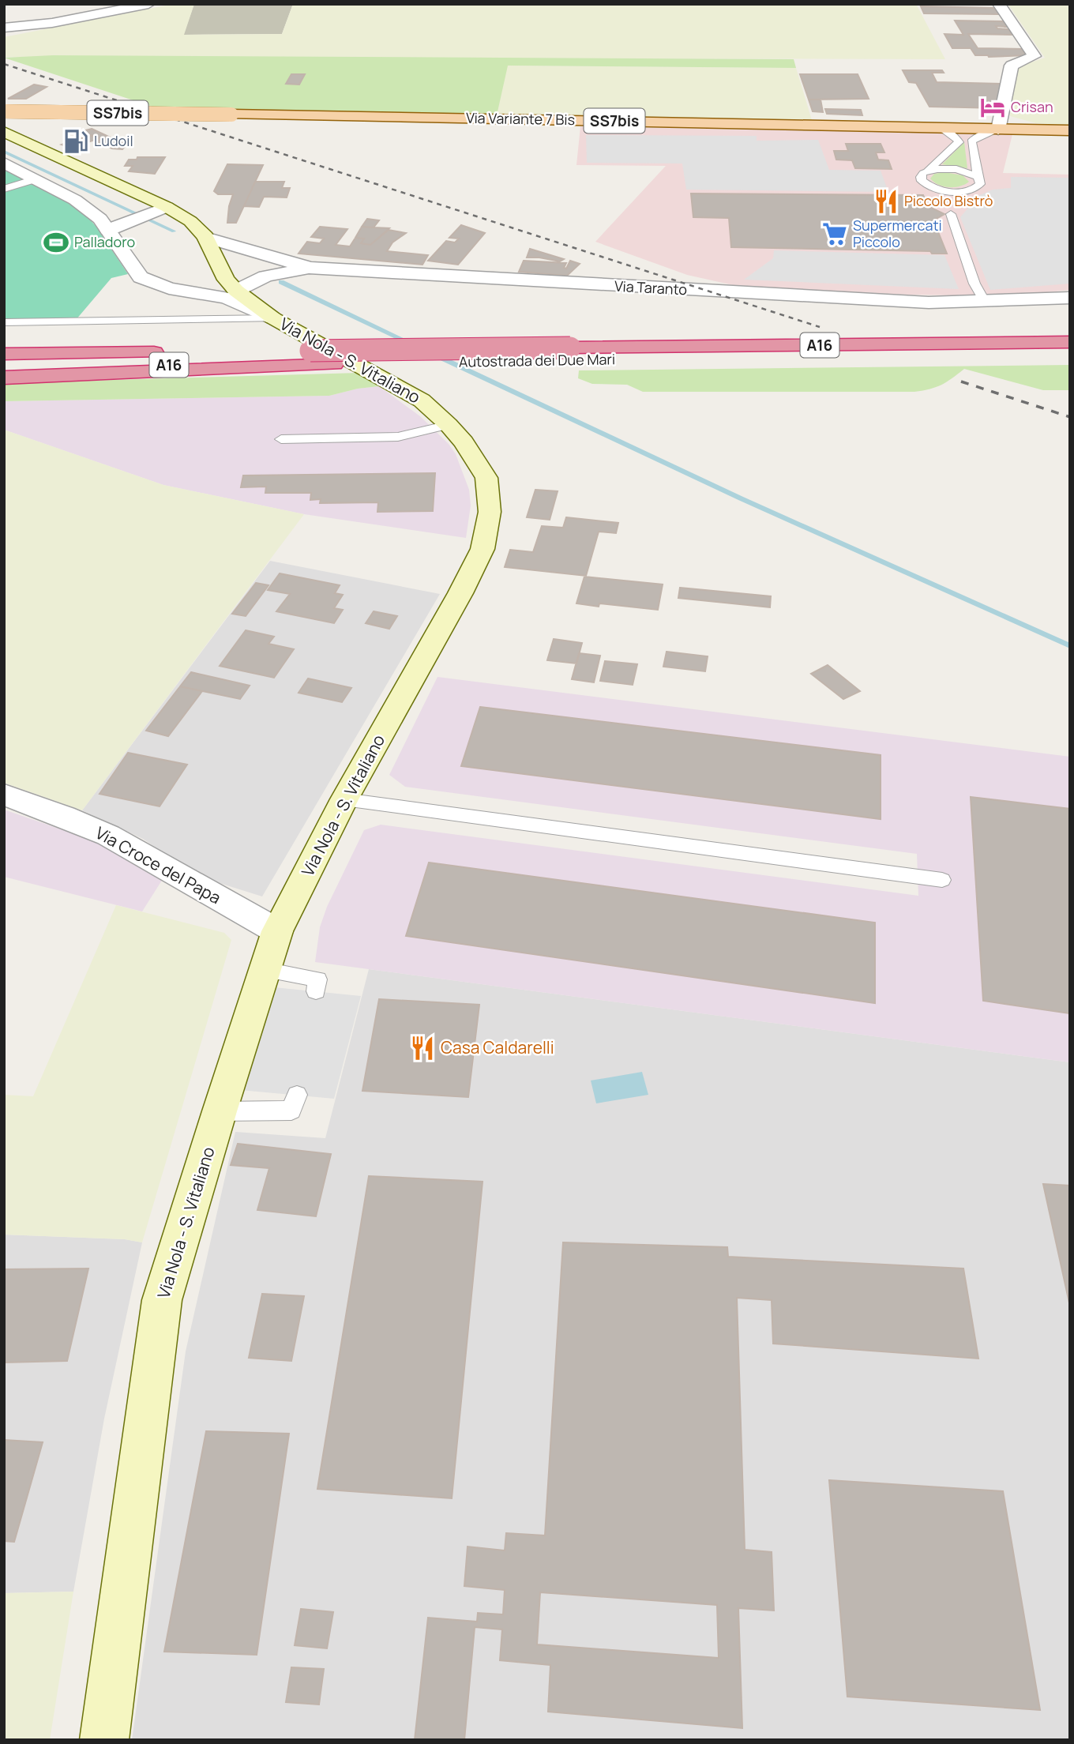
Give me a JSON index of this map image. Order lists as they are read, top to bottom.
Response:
{
  "streets": {
    "highway": ["A16", "Autostrada dei Due Mari"],
    "main road": ["SS7bis", "Via Variante 7 Bis", "Via Nola - S. Vitaliano"],
    "street": ["Via Taranto", "Via Croce del Papa"]
  },
  "crossings": [
    ["Via Taranto", "Via Nola - S. Vitaliano"],
    ["Via Nola - S. Vitaliano", "Via Croce del Papa"]
  ],
  "places": {
    "hotel": ["Crisan"],
    "fuel station": ["Ludoil"],
    "restaurant": ["Piccolo Bistrò", "Casa Caldarelli"],
    "supermarket": ["Supermercati Piccolo"],
    "sports": ["Palladoro"]
  }
}
